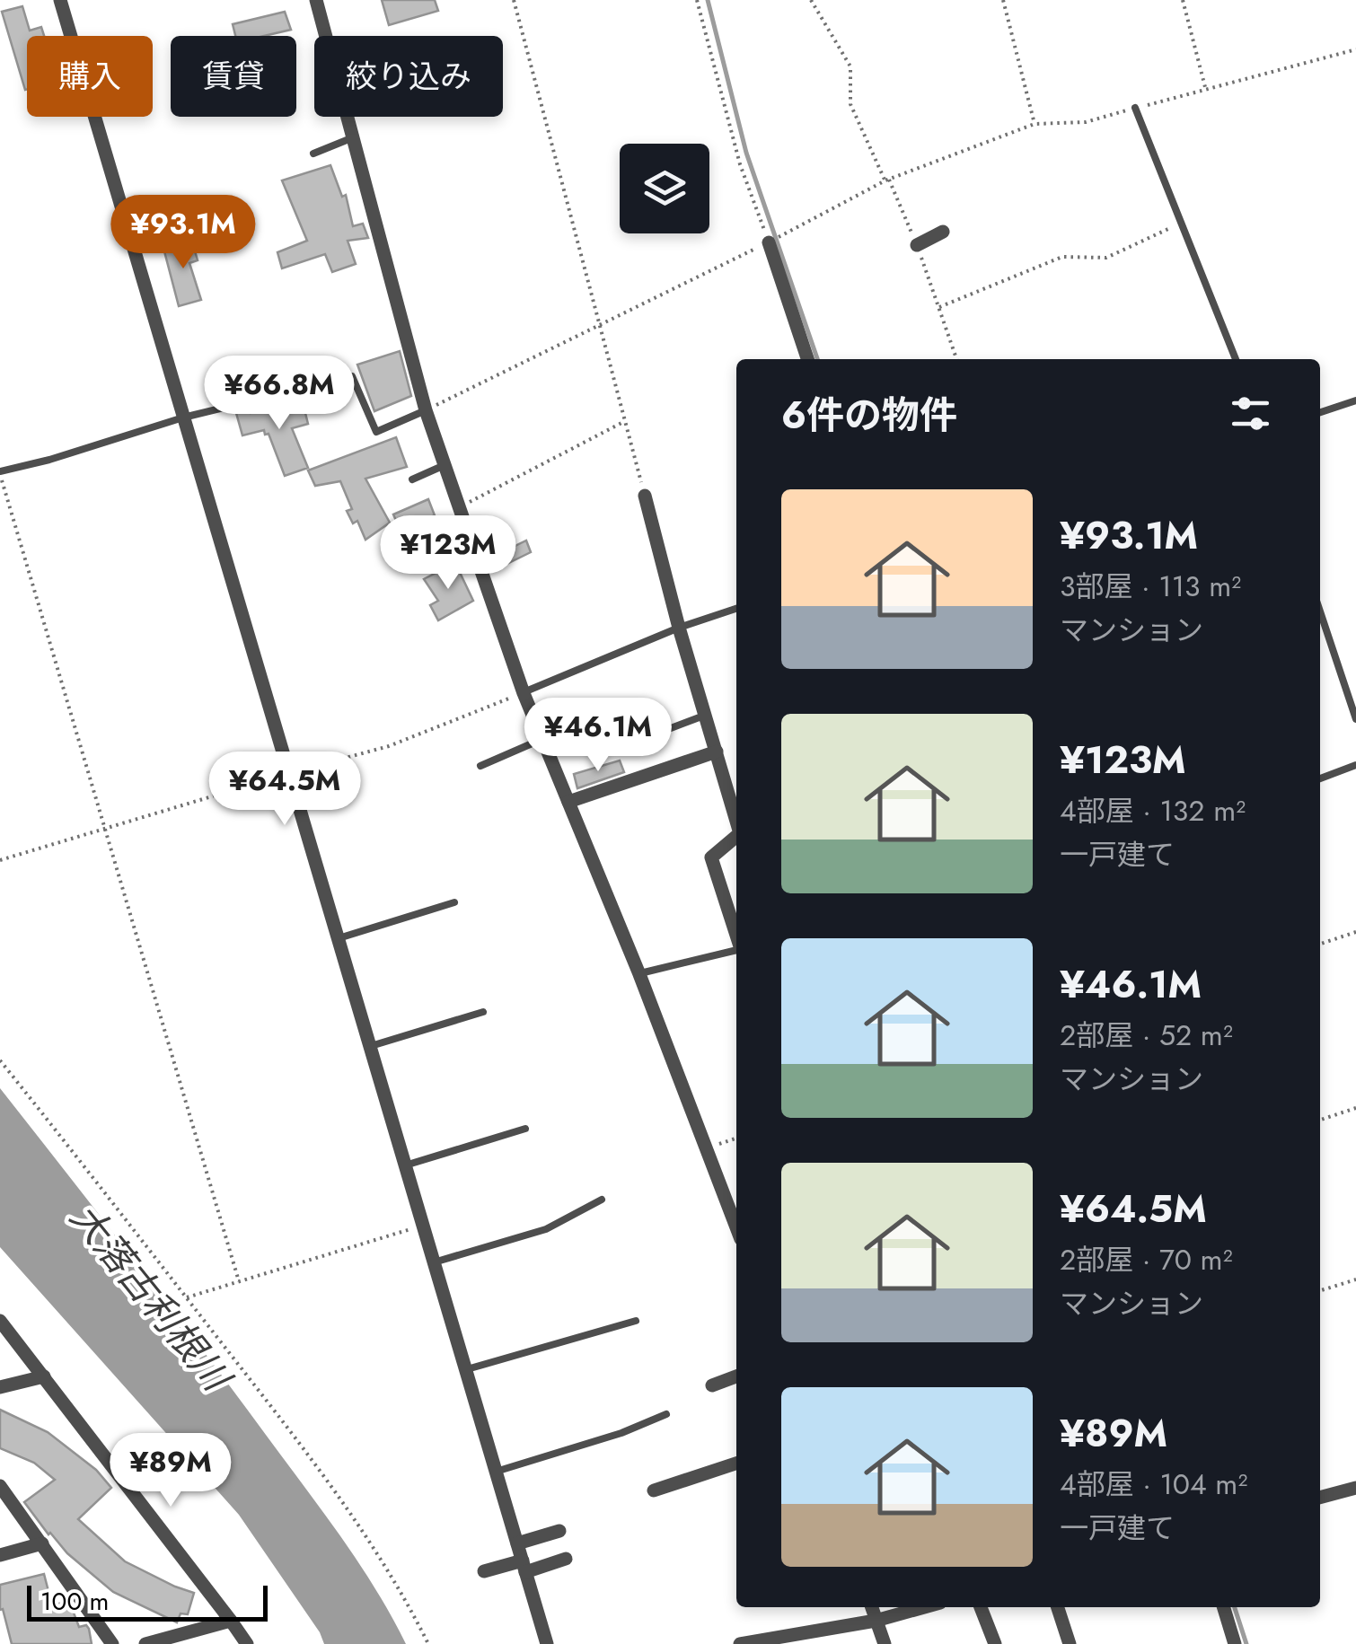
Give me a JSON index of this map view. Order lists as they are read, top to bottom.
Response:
{
  "water": ["大落古利根川"],
  "scale_bar": "100 m",
  "page": {
    "chip": ["購入", "賃貸", "絞り込み"],
    "price": [
      "¥93.1M",
      "¥66.8M",
      "¥123M",
      "¥46.1M",
      "¥64.5M",
      "¥89M"
    ],
    "heading": "6件の物件",
    "list": [
      {
        "name": "¥93.1M",
        "note": "3部屋 · 113 m² · マンション"
      },
      {
        "name": "¥123M",
        "note": "4部屋 · 132 m² · 一戸建て"
      },
      {
        "name": "¥46.1M",
        "note": "2部屋 · 52 m² · マンション"
      },
      {
        "name": "¥64.5M",
        "note": "2部屋 · 70 m² · マンション"
      },
      {
        "name": "¥89M",
        "note": "4部屋 · 104 m² · 一戸建て"
      }
    ],
    "scale": "100 m"
  }
}
